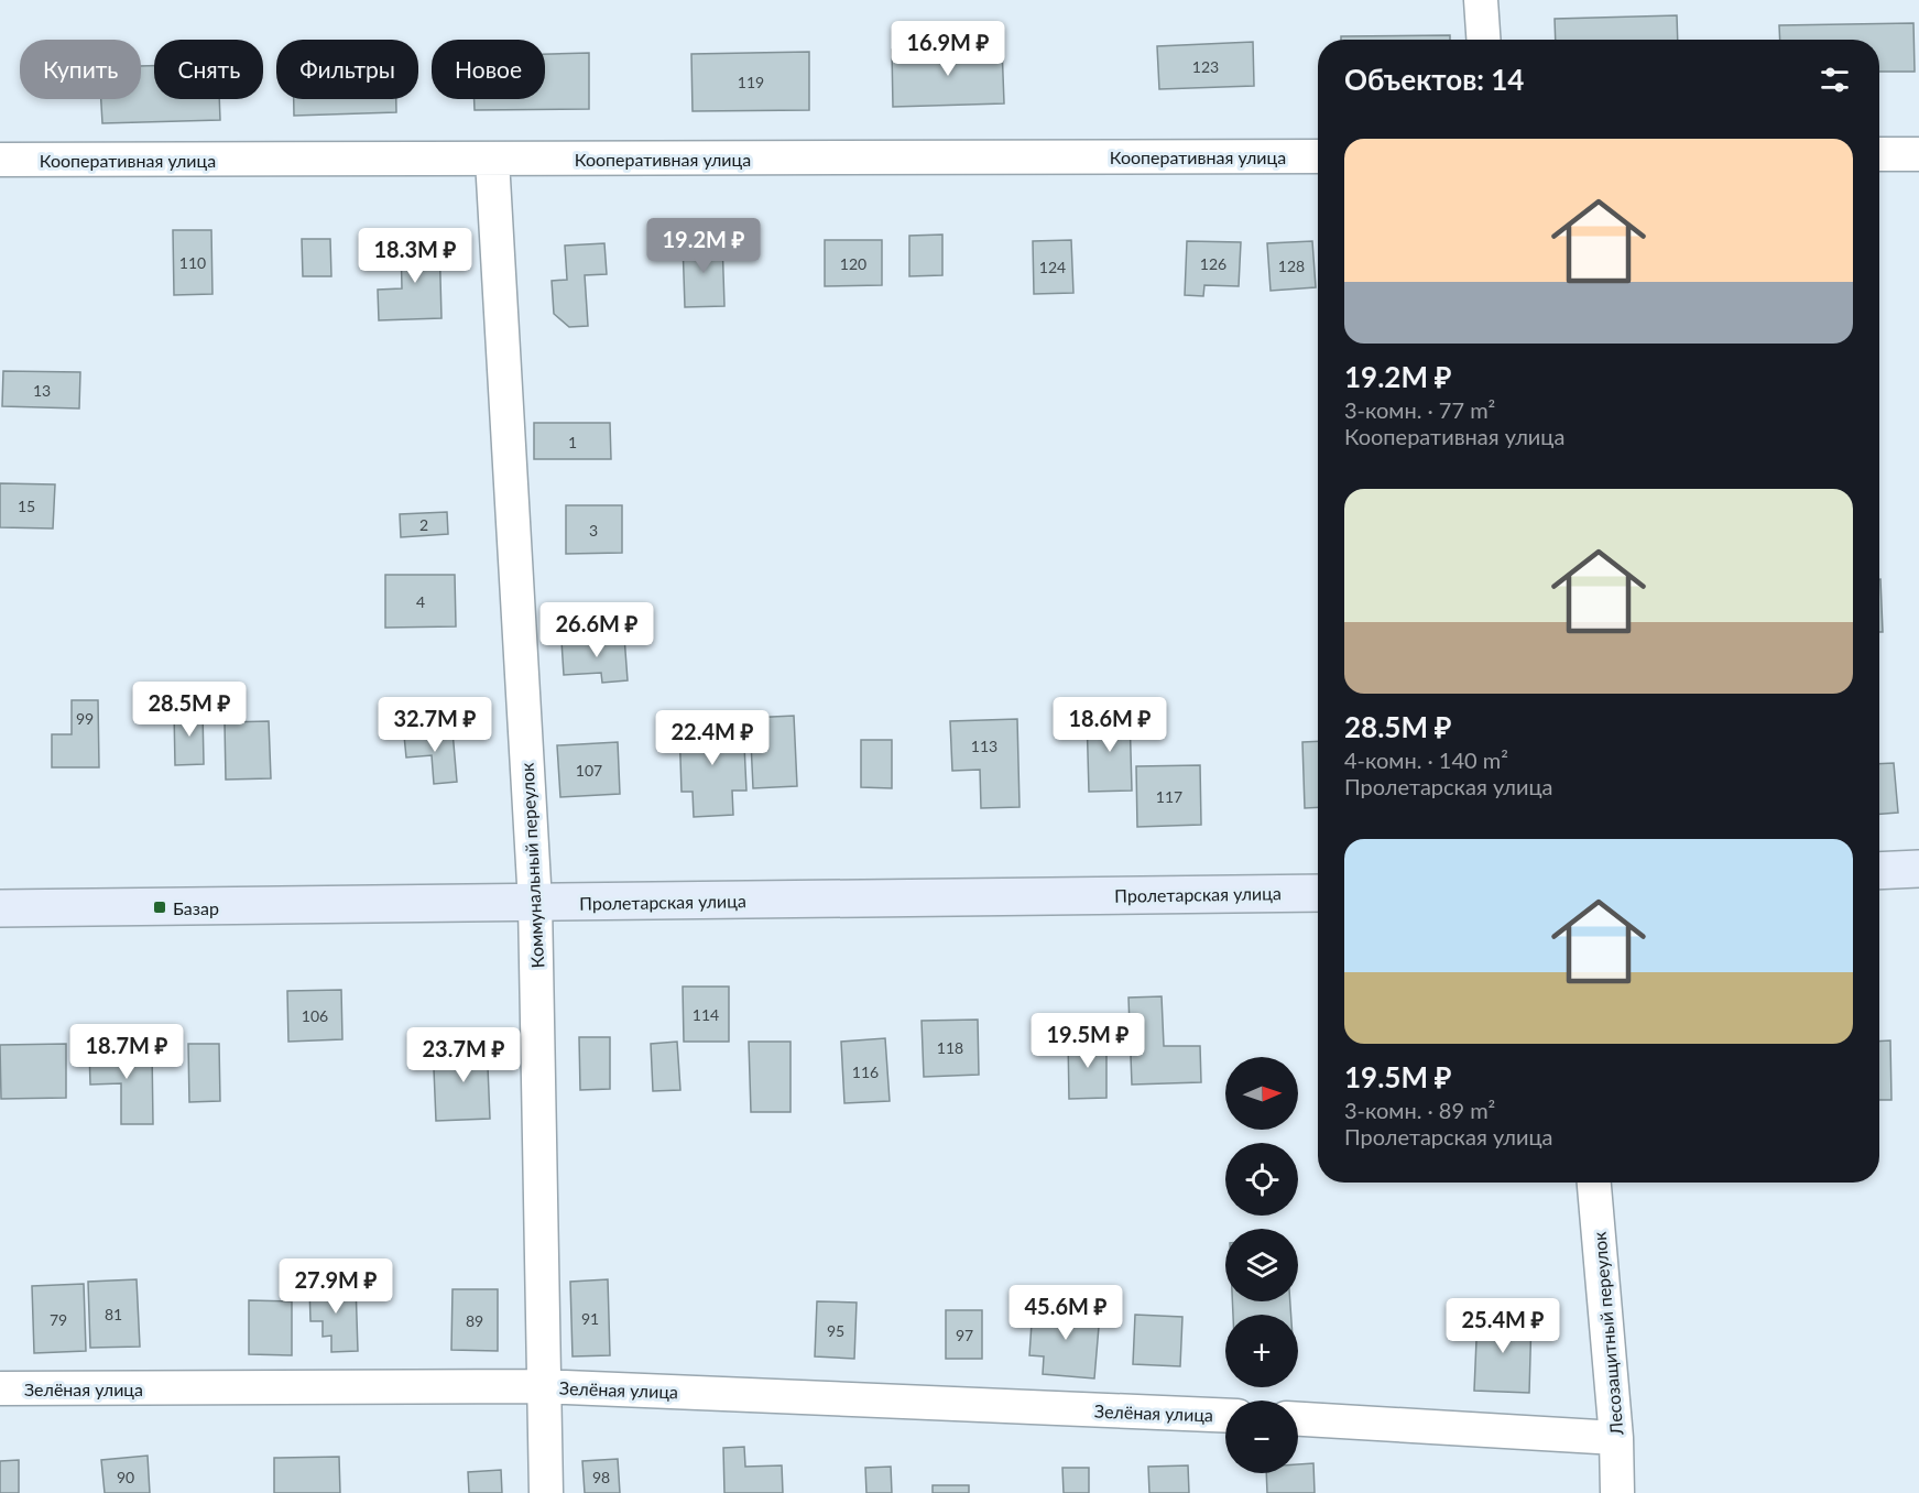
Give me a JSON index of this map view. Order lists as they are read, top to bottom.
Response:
{
  "streets": {
    "street": [
      "Кооперативная улица",
      "Коммунальный переулок",
      "Пролетарская улица",
      "Лесозащитный переулок",
      "Зелёная улица"
    ]
  },
  "crossings": [
    ["Кооперативная улица", "Коммунальный переулок"],
    ["Коммунальный переулок", "Пролетарская улица"],
    ["Коммунальный переулок", "Зелёная улица"]
  ],
  "places": {
    "transit": ["Базар"]
  },
  "house_numbers": [
    "123",
    "119",
    "110",
    "120",
    "126",
    "128",
    "124",
    "13",
    "1",
    "15",
    "2",
    "3",
    "4",
    "99",
    "113",
    "107",
    "117",
    "114",
    "106",
    "118",
    "116",
    "81",
    "91",
    "79",
    "89",
    "95",
    "97",
    "90",
    "98"
  ],
  "north": "right",
  "page": {
    "price": [
      "16.9M ₽",
      "19.2M ₽",
      "18.3M ₽",
      "26.6M ₽",
      "28.5M ₽",
      "32.7M ₽",
      "18.6M ₽",
      "22.4M ₽",
      "19.5M ₽",
      "18.7M ₽",
      "23.7M ₽",
      "27.9M ₽",
      "45.6M ₽",
      "25.4M ₽"
    ],
    "chip": [
      "Купить",
      "Снять",
      "Фильтры",
      "Новое"
    ],
    "heading": "Объектов: 14",
    "list": [
      {
        "name": "19.2M ₽",
        "note": "3-комн. · 77 m² · Кооперативная улица"
      },
      {
        "name": "28.5M ₽",
        "note": "4-комн. · 140 m² · Пролетарская улица"
      },
      {
        "name": "19.5M ₽",
        "note": "3-комн. · 89 m² · Пролетарская улица"
      }
    ],
    "map_buttons": ["+", "−"]
  }
}
